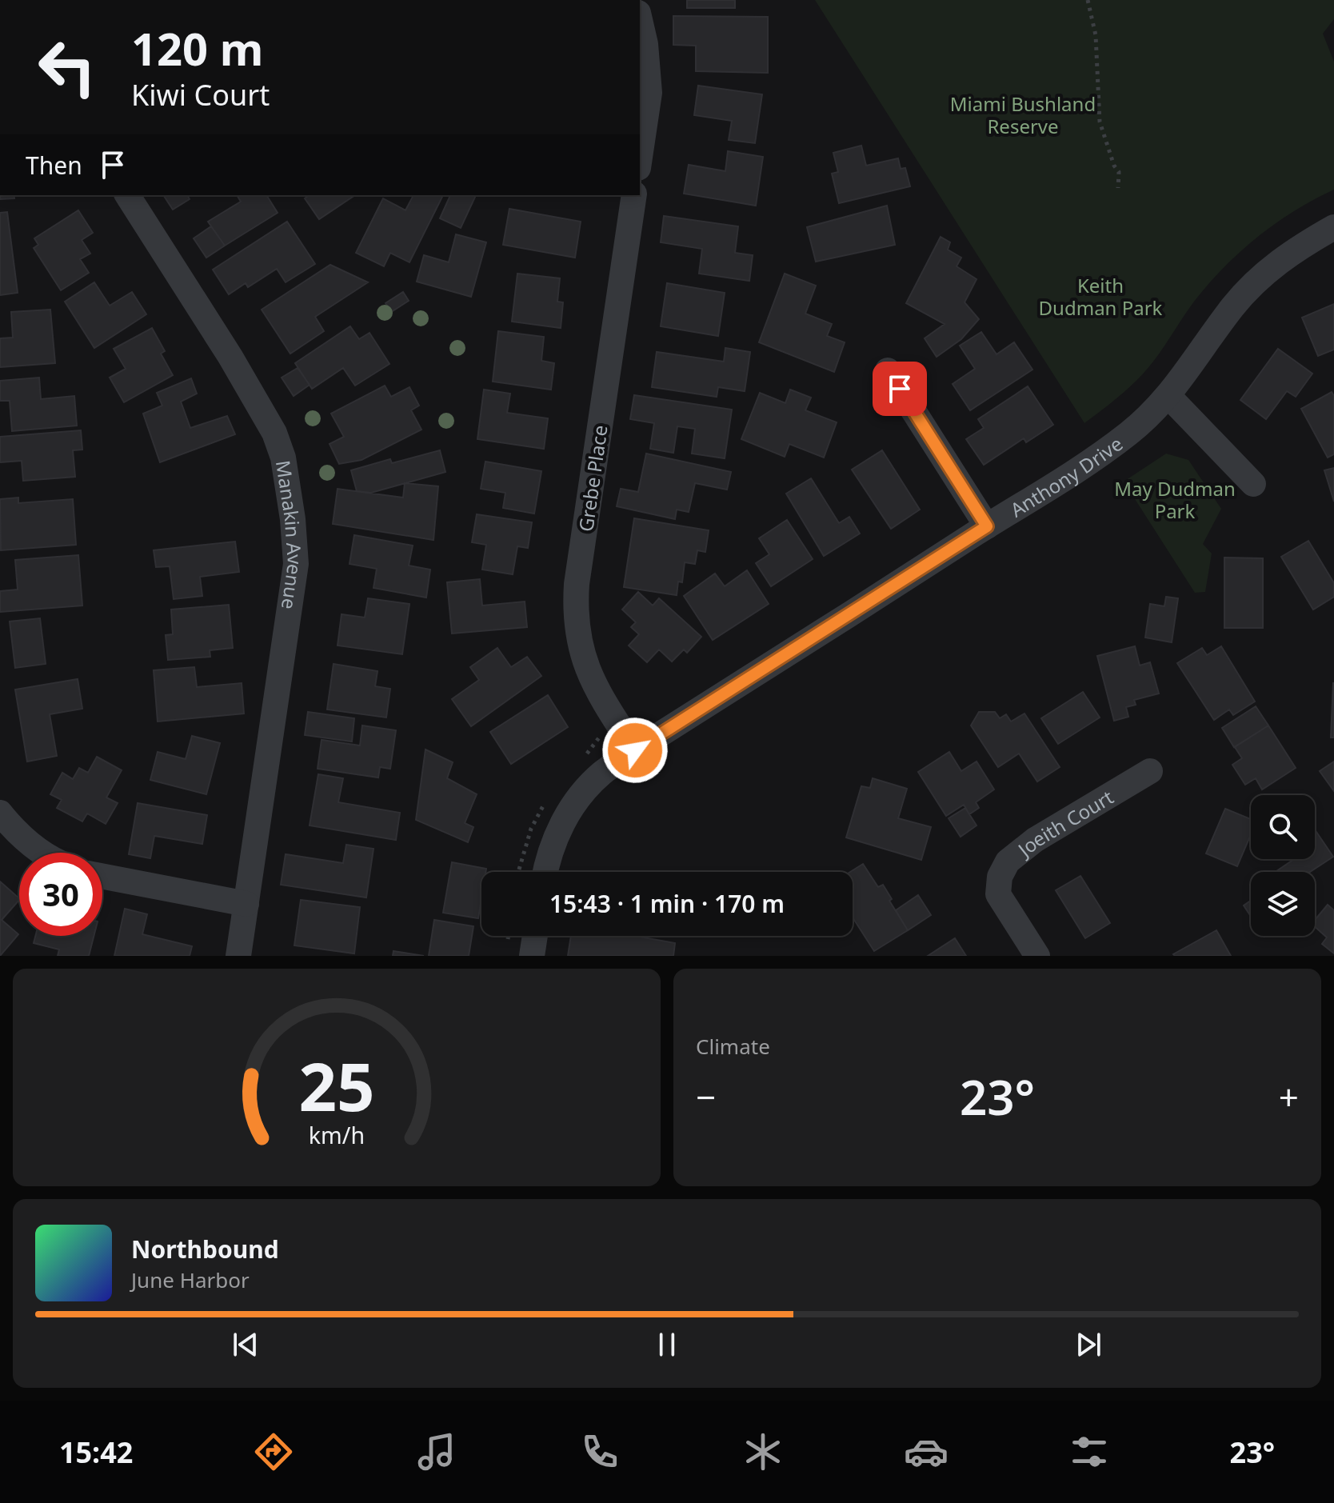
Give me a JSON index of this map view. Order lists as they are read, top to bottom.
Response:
{
  "streets": {
    "street": [
      "Anthony Drive",
      "Grebe Place",
      "Manakin Avenue",
      "Joeith Court"
    ]
  },
  "crossings": [
    ["Anthony Drive", "Grebe Place"]
  ],
  "parks": ["Miami Bushland Reserve", "Keith Dudman Park", "May Dudman Park"],
  "page": {
    "turn": ["120 m", "Kiwi Court"],
    "then": "Then",
    "limit": "30",
    "trip": "15:43 · 1 min · 170 m",
    "tile": "Climate",
    "heat": ["−", "23°", "+"],
    "song": ["Northbound", "June Harbor"],
    "tabs": ["15:42", "23°"],
    "gauge": ["25", "km/h"]
  }
}
